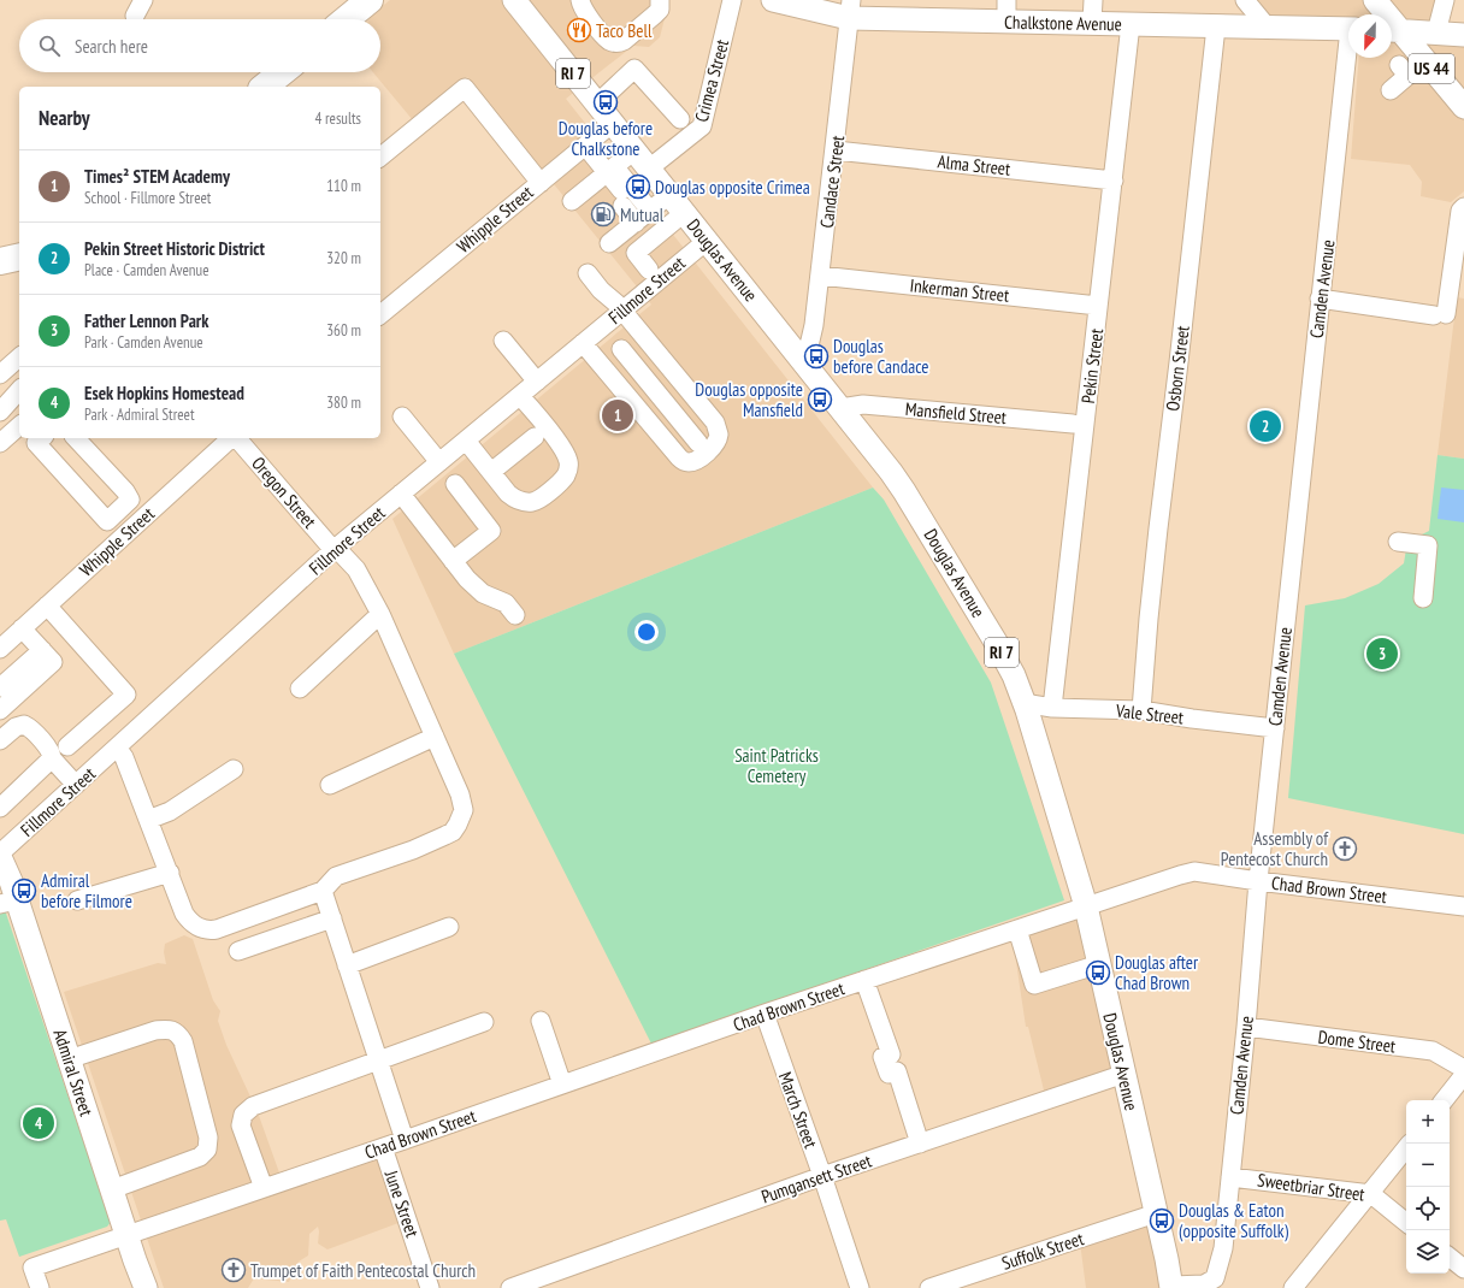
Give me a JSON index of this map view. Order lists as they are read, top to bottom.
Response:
{
  "streets": {
    "main road": [
      "Chalkstone Avenue",
      "US 44",
      "RI 7",
      "Douglas Avenue",
      "Admiral Street"
    ],
    "street": [
      "Crimea Street",
      "Alma Street",
      "Candace Street",
      "Whipple Street",
      "Camden Avenue",
      "Fillmore Street",
      "Inkerman Street",
      "Pekin Street",
      "Osborn Street",
      "Mansfield Street",
      "Oregon Street",
      "Vale Street",
      "Chad Brown Street",
      "Dome Street",
      "March Street",
      "Pumgansett Street",
      "Sweetbriar Street",
      "June Street",
      "Suffolk Street"
    ]
  },
  "crossings": [
    ["Chalkstone Avenue", "Candace Street"],
    ["Chalkstone Avenue", "Pekin Street"],
    ["Chalkstone Avenue", "Osborn Street"],
    ["Crimea Street", "Douglas Avenue"],
    ["Alma Street", "Candace Street"],
    ["Alma Street", "Pekin Street"],
    ["Candace Street", "Douglas Avenue"],
    ["Candace Street", "Inkerman Street"],
    ["Whipple Street", "Douglas Avenue"],
    ["Douglas Avenue", "Camden Avenue"],
    ["Douglas Avenue", "Fillmore Street"],
    ["Douglas Avenue", "Mansfield Street"],
    ["Douglas Avenue", "Vale Street"],
    ["Douglas Avenue", "Chad Brown Street"],
    ["Douglas Avenue", "Pumgansett Street"],
    ["Douglas Avenue", "Suffolk Street"],
    ["Camden Avenue", "Vale Street"],
    ["Camden Avenue", "Chad Brown Street"],
    ["Camden Avenue", "Dome Street"],
    ["Camden Avenue", "Sweetbriar Street"],
    ["Fillmore Street", "Oregon Street"],
    ["Fillmore Street", "Admiral Street"],
    ["Inkerman Street", "Pekin Street"],
    ["Pekin Street", "Vale Street"],
    ["Osborn Street", "Vale Street"],
    ["Chad Brown Street", "Admiral Street"],
    ["Chad Brown Street", "March Street"],
    ["Chad Brown Street", "June Street"],
    ["March Street", "Pumgansett Street"]
  ],
  "parks": ["Saint Patricks Cemetery"],
  "places": {
    "restaurant": ["Taco Bell"],
    "bus stop": [
      "Douglas before Chalkstone",
      "Douglas opposite Crimea",
      "Douglas before Candace",
      "Douglas opposite Mansfield",
      "Admiral before Filmore",
      "Douglas after Chad Brown",
      "Douglas & Eaton (opposite Suffolk)"
    ],
    "fuel station": ["Mutual"],
    "church": ["Assembly of Pentecost Church", "Trumpet of Faith Pentecostal Church"]
  },
  "north": "bottom",
  "page": {
    "search": "Search here",
    "heading": ["Nearby", "4 results"],
    "list": [
      {
        "mark": "1",
        "name": "Times² STEM Academy",
        "note": "School · Fillmore Street",
        "value": "110 m"
      },
      {
        "mark": "2",
        "name": "Pekin Street Historic District",
        "note": "Place · Camden Avenue",
        "value": "320 m"
      },
      {
        "mark": "3",
        "name": "Father Lennon Park",
        "note": "Park · Camden Avenue",
        "value": "360 m"
      },
      {
        "mark": "4",
        "name": "Esek Hopkins Homestead",
        "note": "Park · Admiral Street",
        "value": "380 m"
      }
    ],
    "pins": [
      "1",
      "2",
      "3",
      "4"
    ],
    "map_buttons": ["+", "−"]
  }
}
